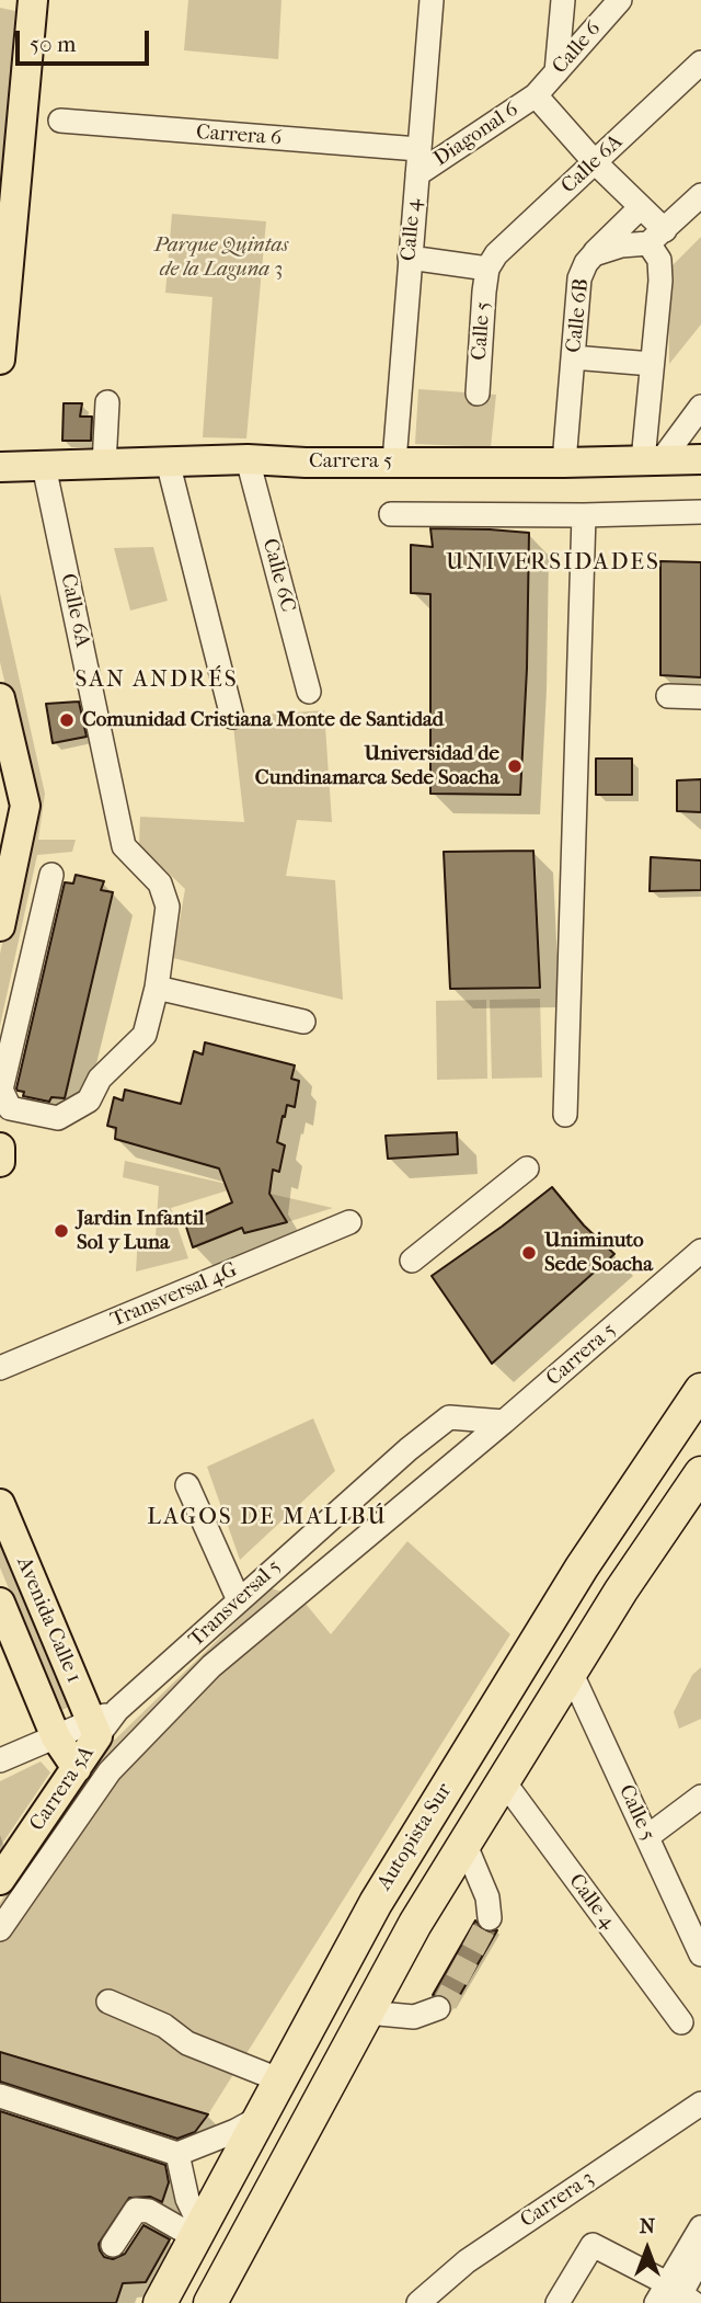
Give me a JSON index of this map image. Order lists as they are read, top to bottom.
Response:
{
  "streets": {
    "highway": ["Autopista Sur"],
    "main road": ["Carrera 5", "Avenida Calle 1", "Carrera 5A"],
    "street": [
      "Calle 6",
      "Diagonal 6",
      "Carrera 6",
      "Calle 6A",
      "Calle 4",
      "Calle 6B",
      "Calle 5",
      "Calle 6C",
      "Transversal 4G",
      "Transversal 5",
      "Carrera 3"
    ]
  },
  "crossings": [
    ["Calle 6", "Diagonal 6"],
    ["Diagonal 6", "Calle 4"],
    ["Carrera 6", "Calle 4"],
    ["Calle 6A", "Calle 5"],
    ["Calle 6A", "Carrera 5"],
    ["Calle 4", "Carrera 5"],
    ["Calle 4", "Autopista Sur"],
    ["Calle 6B", "Carrera 5"],
    ["Calle 5", "Autopista Sur"],
    ["Carrera 5", "Calle 6C"],
    ["Carrera 5", "Transversal 5"],
    ["Carrera 5", "Avenida Calle 1"],
    ["Carrera 5", "Carrera 5A"],
    ["Transversal 5", "Avenida Calle 1"],
    ["Transversal 5", "Carrera 5A"],
    ["Avenida Calle 1", "Carrera 5A"]
  ],
  "districts": ["UNIVERSIDADES", "SAN ANDRÉS", "LAGOS DE MALIBÚ"],
  "parks": ["Parque Quintas de la Laguna 3"],
  "places": [
    "Comunidad Cristiana Monte de Santidad",
    "Universidad de Cundinamarca Sede Soacha",
    "Jardin Infantil Sol y Luna",
    "Uniminuto Sede Soacha"
  ],
  "scale_bar": "50 m",
  "north": "top"
}
